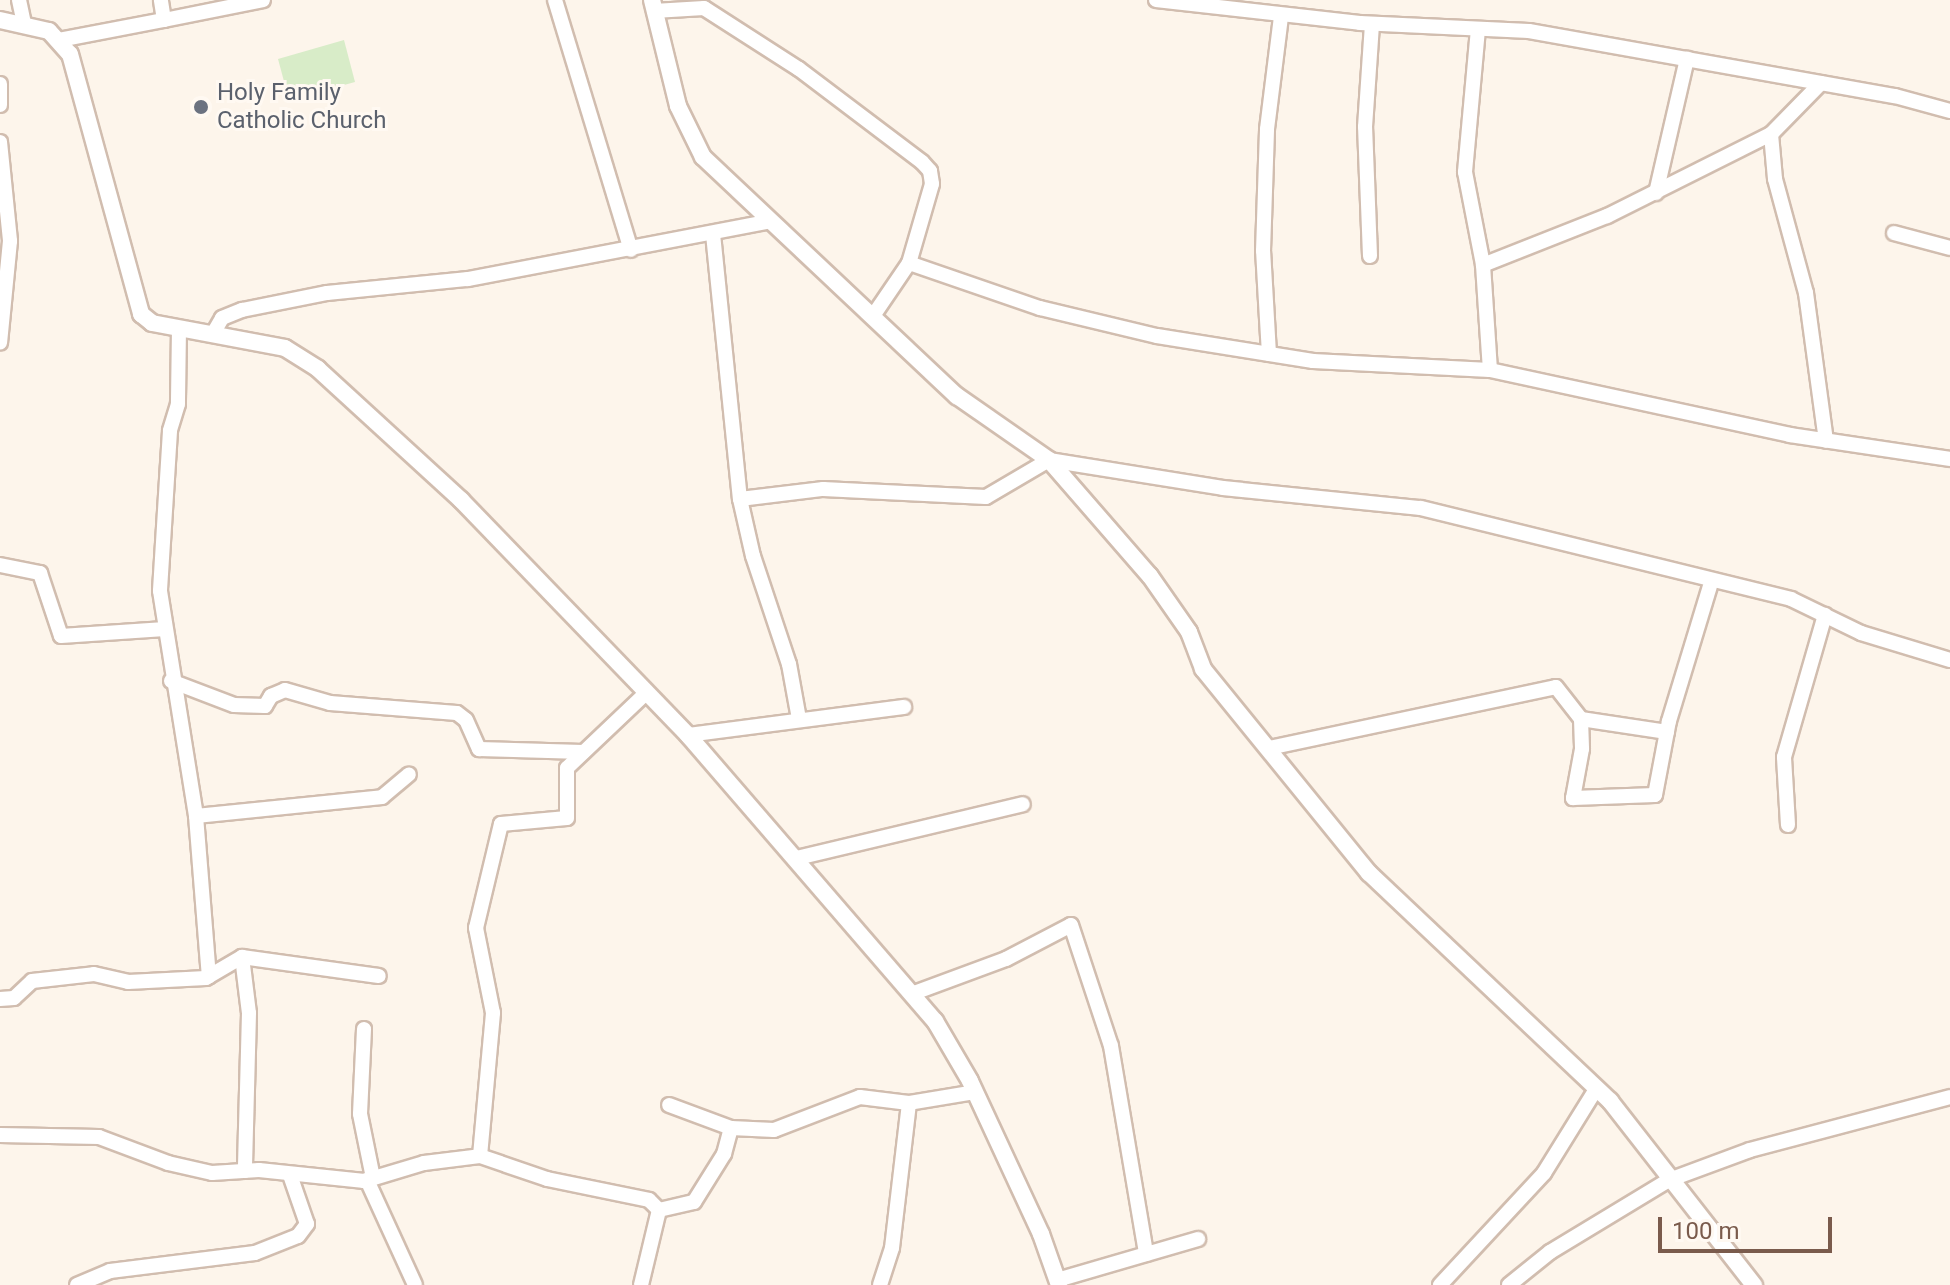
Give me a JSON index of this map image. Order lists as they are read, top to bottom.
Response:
{
  "places": ["Holy Family Catholic Church"],
  "scale_bar": "100 m"
}
